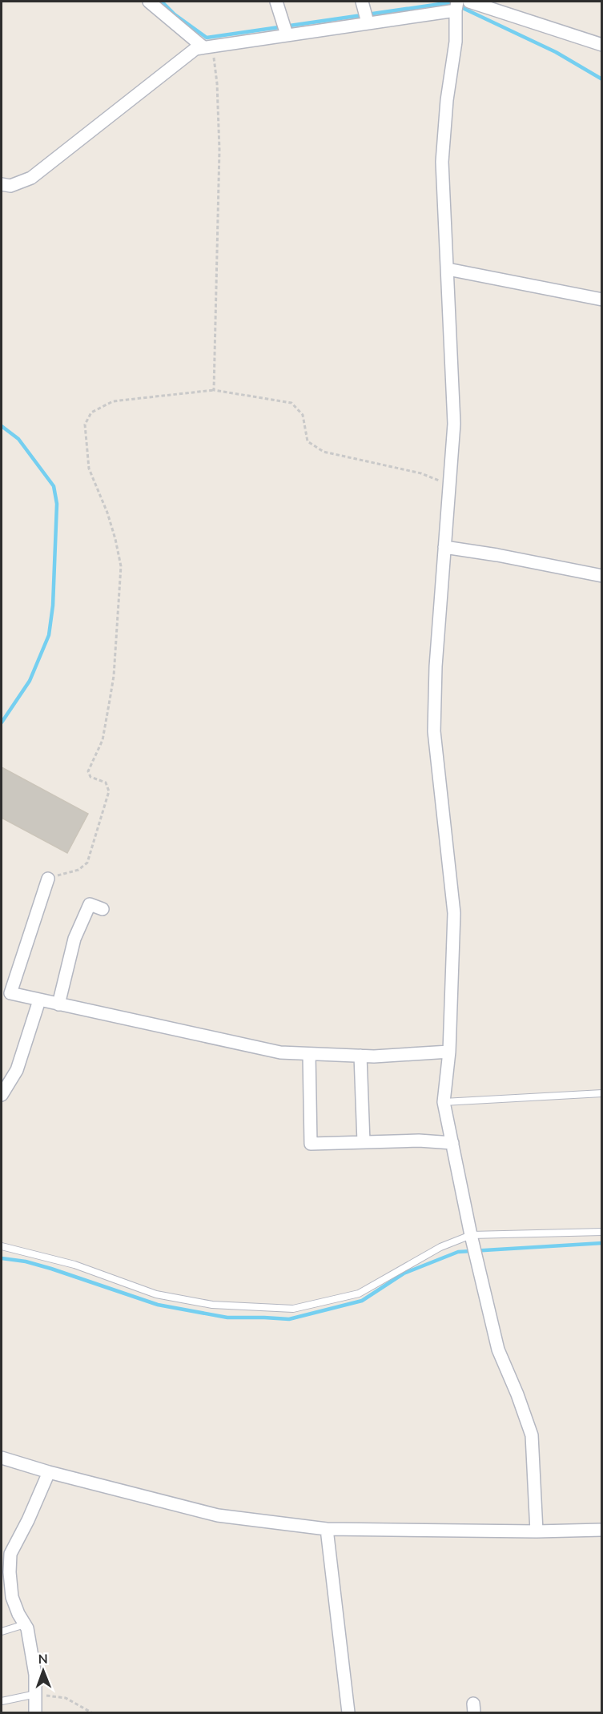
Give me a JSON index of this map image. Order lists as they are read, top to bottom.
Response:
{
  "north": "top"
}
